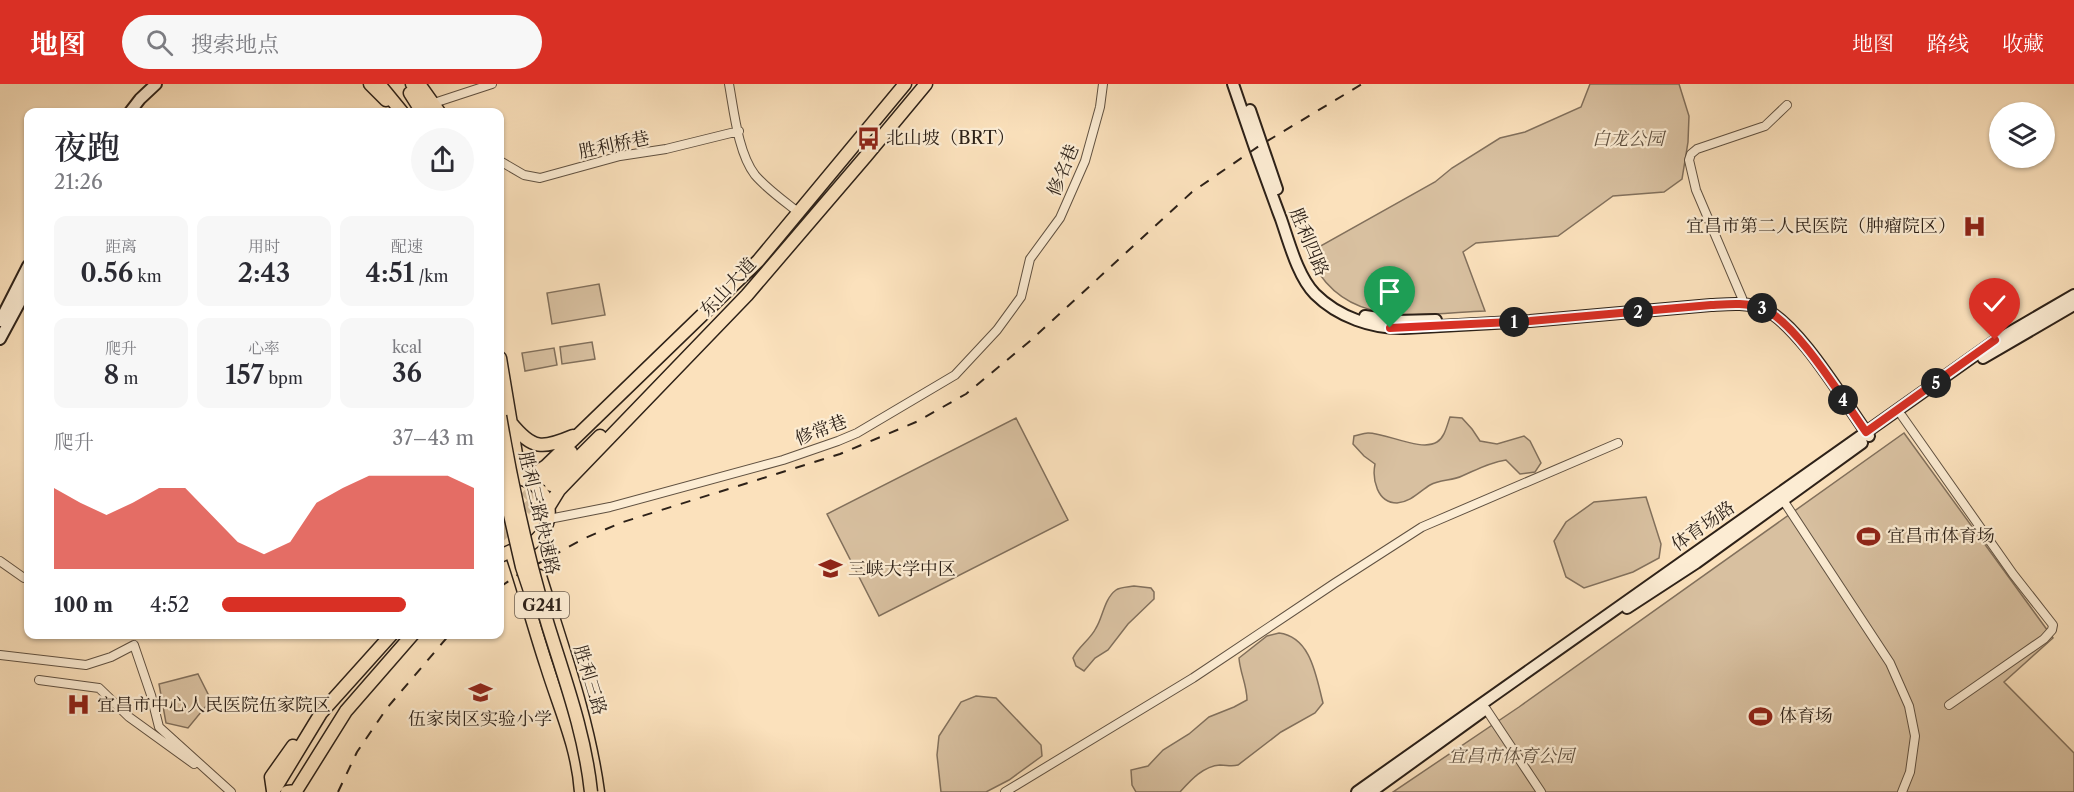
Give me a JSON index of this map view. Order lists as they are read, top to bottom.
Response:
{
  "streets": {
    "main road": [
      "胜利四路",
      "东山大道",
      "胜利三路快速路",
      "体育场路",
      "G241",
      "胜利三路"
    ],
    "street": ["胜利桥巷", "修名巷", "修常巷"]
  },
  "crossings": [
    ["修名巷", "修常巷"],
    ["胜利四路", "体育场路"],
    ["东山大道", "修常巷"],
    ["东山大道", "胜利三路"],
    ["胜利三路快速路", "胜利三路"]
  ],
  "parks": ["白龙公园", "宜昌市体育公园"],
  "places": {
    "bus stop": ["北山坡（BRT）"],
    "hospital": ["宜昌市第二人民医院（肿瘤院区）", "宜昌市中心人民医院伍家院区"],
    "sports": ["宜昌市体育场", "体育场"],
    "school or university": ["三峡大学中区", "伍家岗区实验小学"]
  },
  "page": {
    "header": "地图",
    "search": "搜索地点",
    "nav": ["地图", "路线", "收藏"],
    "heading": ["夜跑", "21:26"],
    "stats": [
      ["距离", "0.56 km"],
      ["用时", "2:43"],
      ["配速", "4:51 /km"],
      ["爬升", "8 m"],
      ["心率", "157 bpm"],
      ["kcal", "36"]
    ],
    "pins": [
      "3",
      "2",
      "1",
      "5",
      "4"
    ],
    "chart": ["爬升", "37–43 m"],
    "list": [
      {
        "name": "100 m",
        "note": "4:52"
      }
    ]
  }
}
